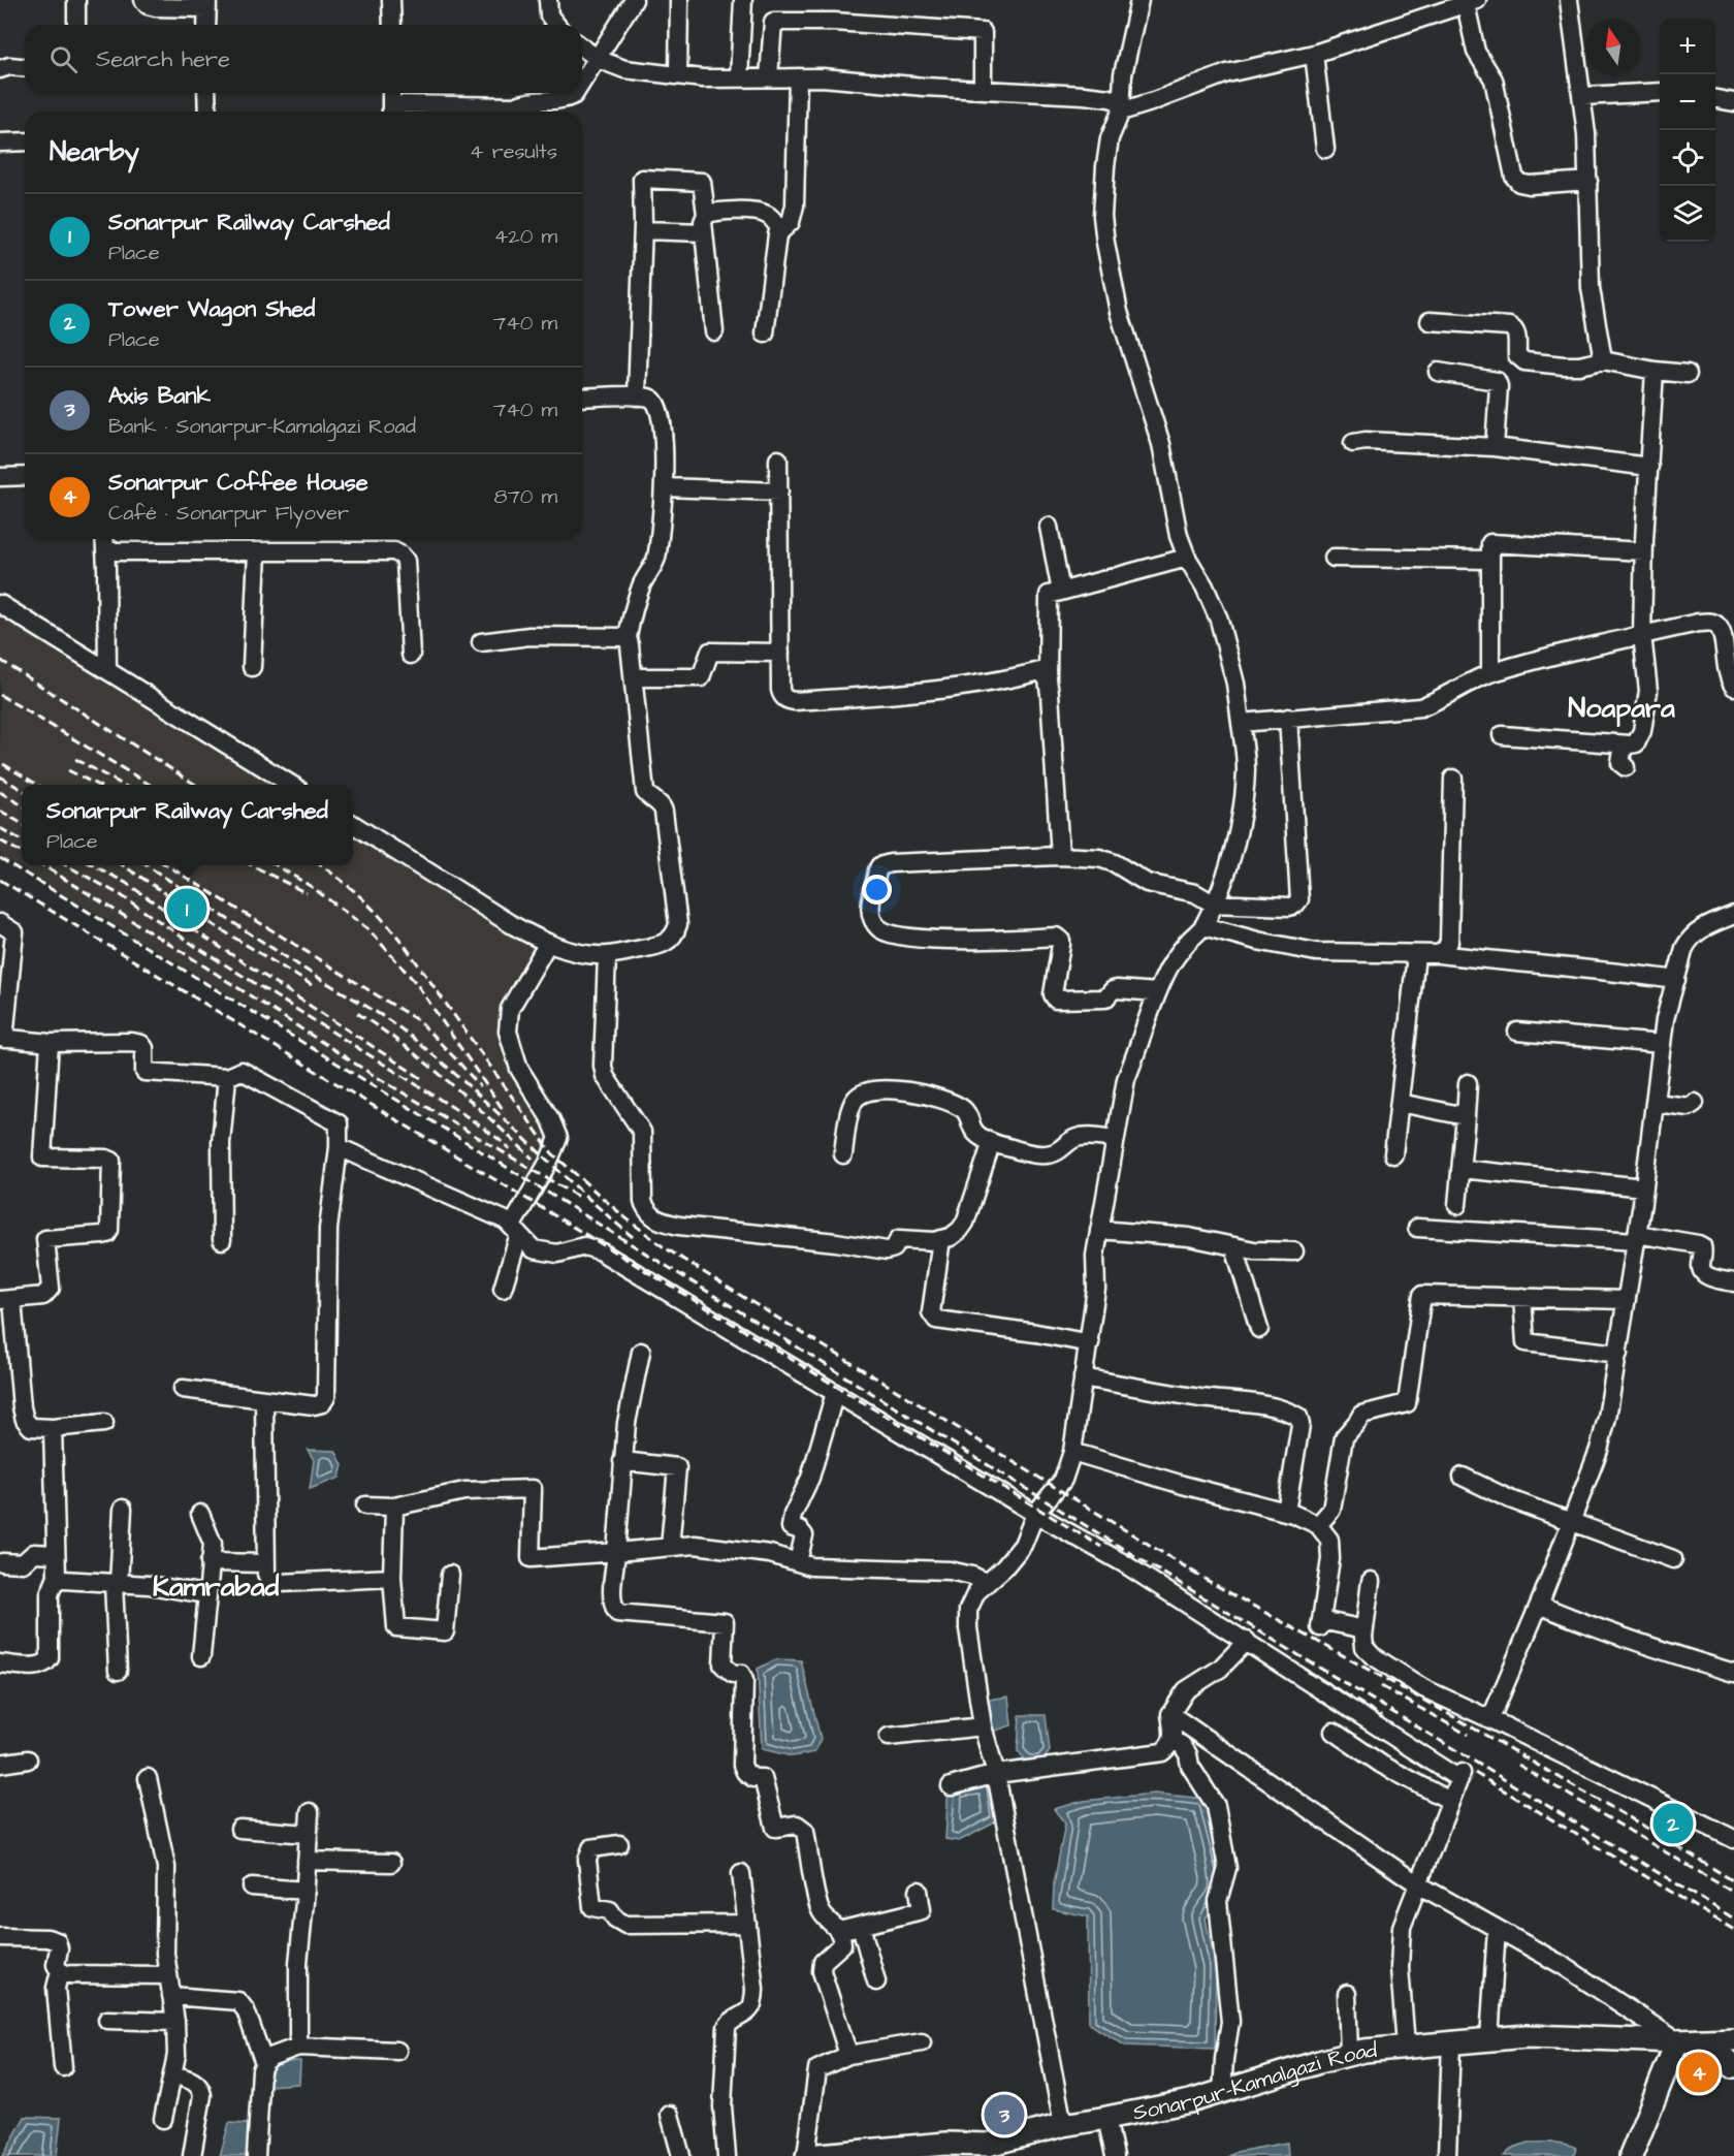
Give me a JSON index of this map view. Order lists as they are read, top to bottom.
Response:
{
  "streets": {
    "main road": ["Sonarpur-Kamalgazi Road"]
  },
  "districts": ["Noapara", "Kamrabad"],
  "north": "top",
  "page": {
    "map_buttons": ["+", "−"],
    "search": "Search here",
    "heading": ["Nearby", "4 results"],
    "list": [
      {
        "mark": "1",
        "name": "Sonarpur Railway Carshed",
        "note": "Place",
        "value": "420 m"
      },
      {
        "mark": "2",
        "name": "Tower Wagon Shed",
        "note": "Place",
        "value": "740 m"
      },
      {
        "mark": "3",
        "name": "Axis Bank",
        "note": "Bank · Sonarpur-Kamalgazi Road",
        "value": "740 m"
      },
      {
        "mark": "4",
        "name": "Sonarpur Coffee House",
        "note": "Café · Sonarpur Flyover",
        "value": "870 m"
      }
    ],
    "popup": ["Sonarpur Railway Carshed", "Place"],
    "pins": [
      "1",
      "2",
      "4",
      "3"
    ]
  }
}
